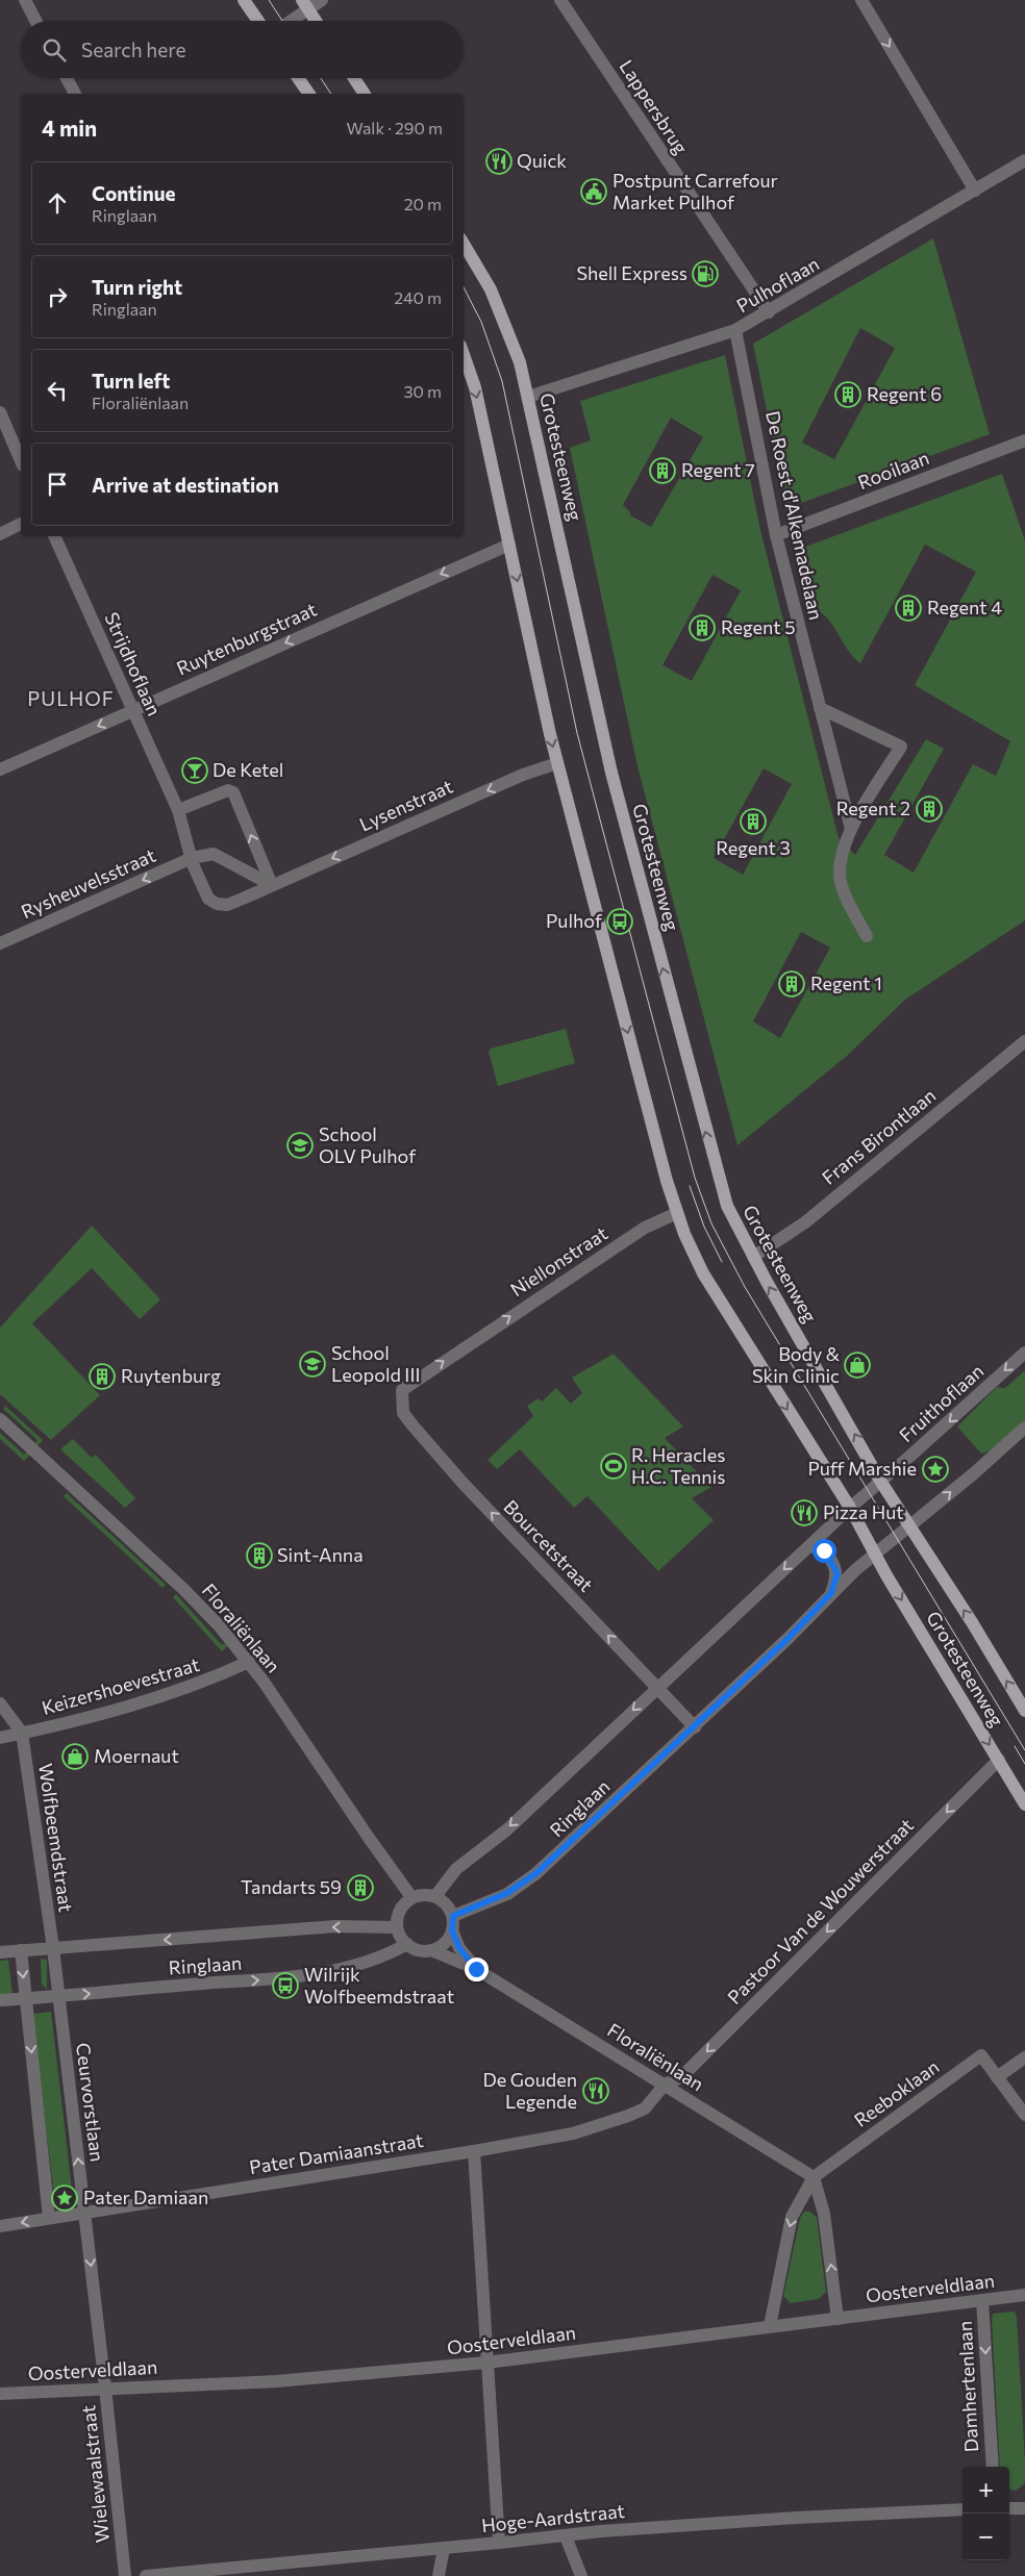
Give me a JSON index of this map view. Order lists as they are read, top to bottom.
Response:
{
  "streets": {
    "main road": ["Grotesteenweg"],
    "street": [
      "Lappersbrug",
      "Pulhoflaan",
      "Rooilaan",
      "De Roest d'Alkemadelaan",
      "Ruytenburgstraat",
      "Strijdhoflaan",
      "Lysenstraat",
      "Rysheuvelsstraat",
      "Frans Birontlaan",
      "Niellonstraat",
      "Fruithoflaan",
      "Bourcetstraat",
      "Floraliënlaan",
      "Keizershoevestraat",
      "Ringlaan",
      "Wolfbeemdstraat",
      "Pastoor Van de Wouwerstraat",
      "Reeboklaan",
      "Ceurvorstlaan",
      "Pater Damiaanstraat",
      "Oosterveldlaan",
      "Damhertenlaan",
      "Wielewaalstraat",
      "Hoge-Aardstraat"
    ]
  },
  "crossings": [
    ["Lappersbrug", "Pulhoflaan"],
    ["Pulhoflaan", "Grotesteenweg"],
    ["Pulhoflaan", "De Roest d'Alkemadelaan"],
    ["Grotesteenweg", "Frans Birontlaan"],
    ["Grotesteenweg", "Fruithoflaan"],
    ["Grotesteenweg", "Ringlaan"],
    ["Grotesteenweg", "Pastoor Van de Wouwerstraat"],
    ["Rooilaan", "De Roest d'Alkemadelaan"],
    ["Ruytenburgstraat", "Strijdhoflaan"],
    ["Strijdhoflaan", "Lysenstraat"],
    ["Strijdhoflaan", "Rysheuvelsstraat"],
    ["Niellonstraat", "Bourcetstraat"],
    ["Fruithoflaan", "Ringlaan"],
    ["Bourcetstraat", "Ringlaan"],
    ["Floraliënlaan", "Keizershoevestraat"],
    ["Floraliënlaan", "Ringlaan"],
    ["Floraliënlaan", "Pastoor Van de Wouwerstraat"],
    ["Floraliënlaan", "Reeboklaan"],
    ["Floraliënlaan", "Pater Damiaanstraat"],
    ["Keizershoevestraat", "Wolfbeemdstraat"],
    ["Ringlaan", "Wolfbeemdstraat"],
    ["Ringlaan", "Ceurvorstlaan"],
    ["Wolfbeemdstraat", "Ceurvorstlaan"],
    ["Pastoor Van de Wouwerstraat", "Pater Damiaanstraat"],
    ["Ceurvorstlaan", "Pater Damiaanstraat"],
    ["Ceurvorstlaan", "Wielewaalstraat"],
    ["Pater Damiaanstraat", "Wielewaalstraat"],
    ["Oosterveldlaan", "Damhertenlaan"],
    ["Oosterveldlaan", "Wielewaalstraat"]
  ],
  "one_way": [
    "Ruytenburgstraat",
    "Lysenstraat",
    "Rysheuvelsstraat",
    "Niellonstraat",
    "Bourcetstraat",
    "Pastoor Van de Wouwerstraat",
    "Damhertenlaan",
    "Wielewaalstraat"
  ],
  "districts": ["PULHOF"],
  "places": {
    "restaurant": ["Quick", "Pizza Hut", "De Gouden Legende"],
    "public building": ["Postpunt Carrefour Market Pulhof"],
    "fuel station": ["Shell Express"],
    "building": [
      "Regent 6",
      "Regent 7",
      "Regent 4",
      "Regent 5",
      "Regent 2",
      "Regent 3",
      "Regent 1",
      "Ruytenburg",
      "Sint-Anna",
      "Tandarts 59"
    ],
    "bar": ["De Ketel"],
    "bus stop": ["Pulhof", "Wilrijk Wolfbeemdstraat"],
    "school or university": ["School OLV Pulhof", "School Leopold III"],
    "shop": ["Body & Skin Clinic", "Moernaut"],
    "sports": ["R. Heracles H.C. Tennis"],
    "place": ["Puff Marshie", "Pater Damiaan"]
  },
  "page": {
    "search": "Search here",
    "heading": ["4 min", "Walk · 290 m"],
    "list": [
      ["Continue", "Ringlaan", "20 m"],
      ["Turn right", "Ringlaan", "240 m"],
      ["Turn left", "Floraliënlaan", "30 m"],
      "Arrive at destination"
    ],
    "map_buttons": ["+", "−"]
  }
}
